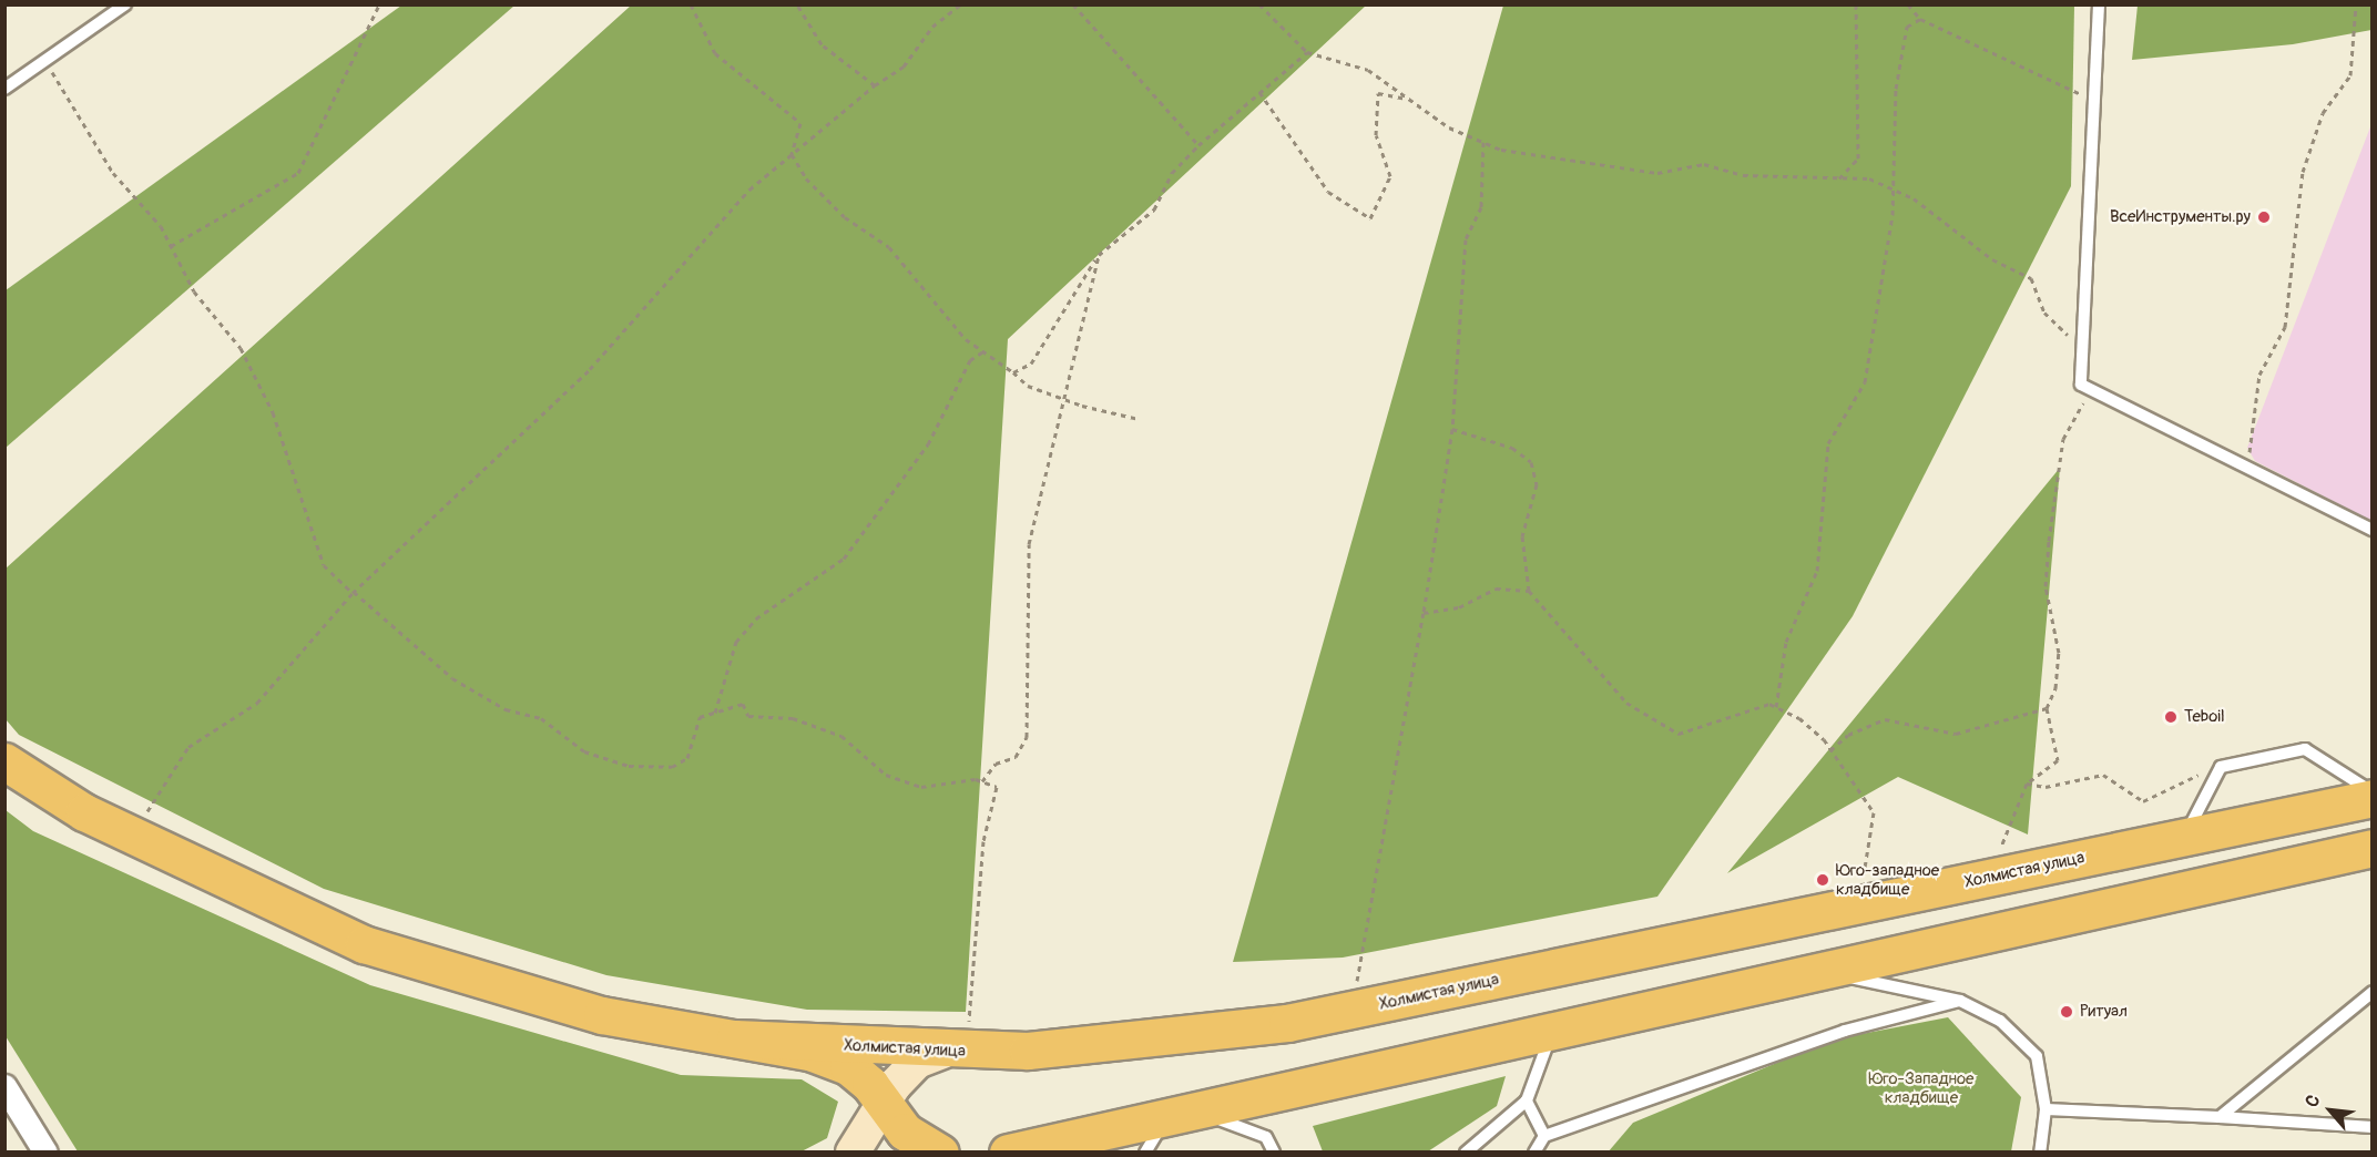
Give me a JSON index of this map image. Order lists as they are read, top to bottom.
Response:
{
  "streets": {
    "highway": ["Холмистая улица"]
  },
  "parks": ["Юго-Западное кладбище"],
  "places": [
    "ВсеИнструменты.ру",
    "Teboil",
    "Юго-западное кладбище",
    "Ритуал"
  ],
  "north": "top left"
}
